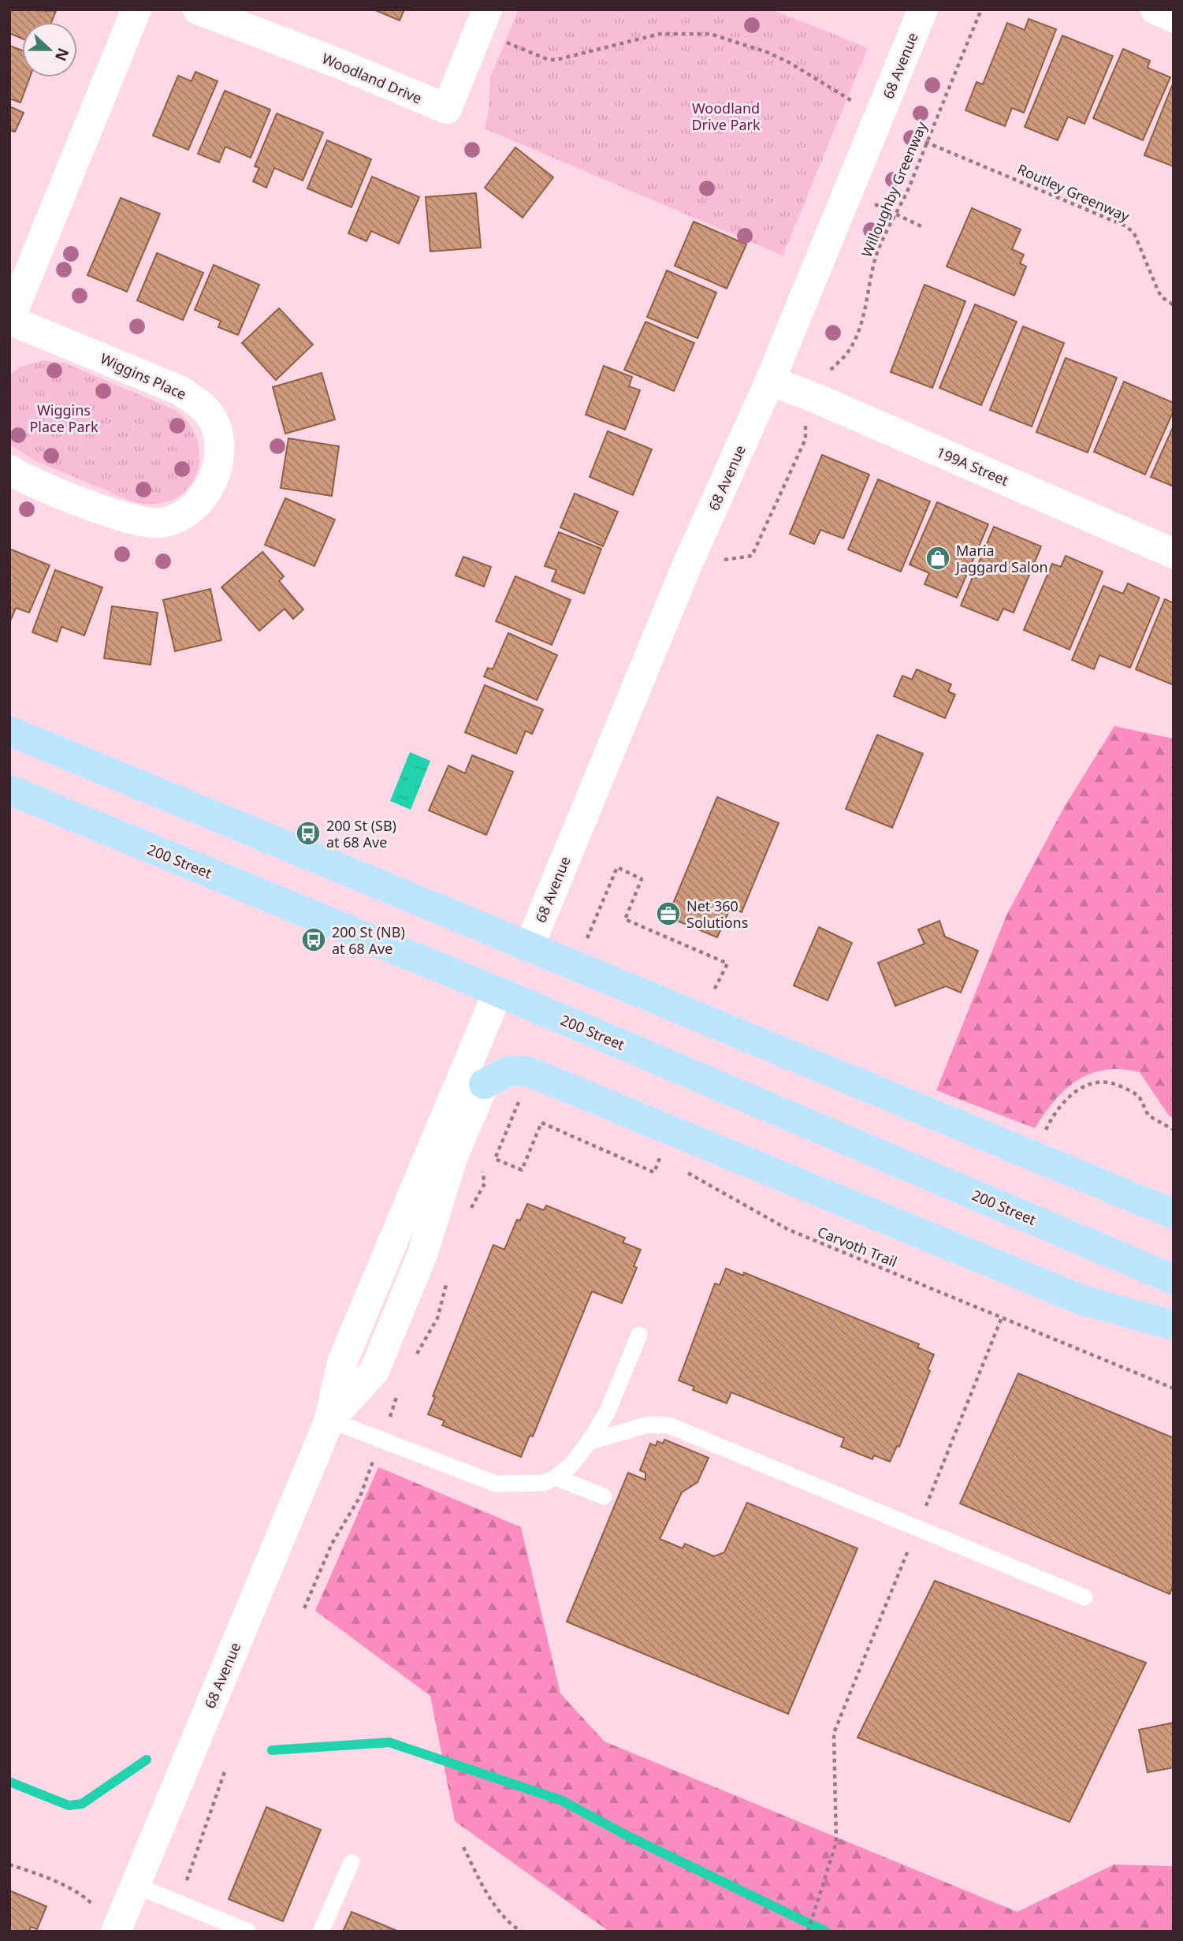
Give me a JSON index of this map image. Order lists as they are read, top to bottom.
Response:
{
  "streets": {
    "main road": ["200 Street"],
    "street": [
      "68 Avenue",
      "Woodland Drive",
      "Wiggins Place",
      "199A Street"
    ],
    "path": ["Willoughby Greenway", "Routley Greenway", "Carvoth Trail"]
  },
  "crossings": [
    ["68 Avenue", "199A Street"],
    ["68 Avenue", "200 Street"],
    ["Willoughby Greenway", "Routley Greenway"]
  ],
  "parks": ["Woodland Drive Park", "Wiggins Place Park"],
  "places": {
    "shop": ["Maria Jaggard Salon"],
    "bus stop": ["200 St (SB) at 68 Ave", "200 St (NB) at 68 Ave"],
    "office": ["Net 360 Solutions"]
  },
  "north": "right"
}
